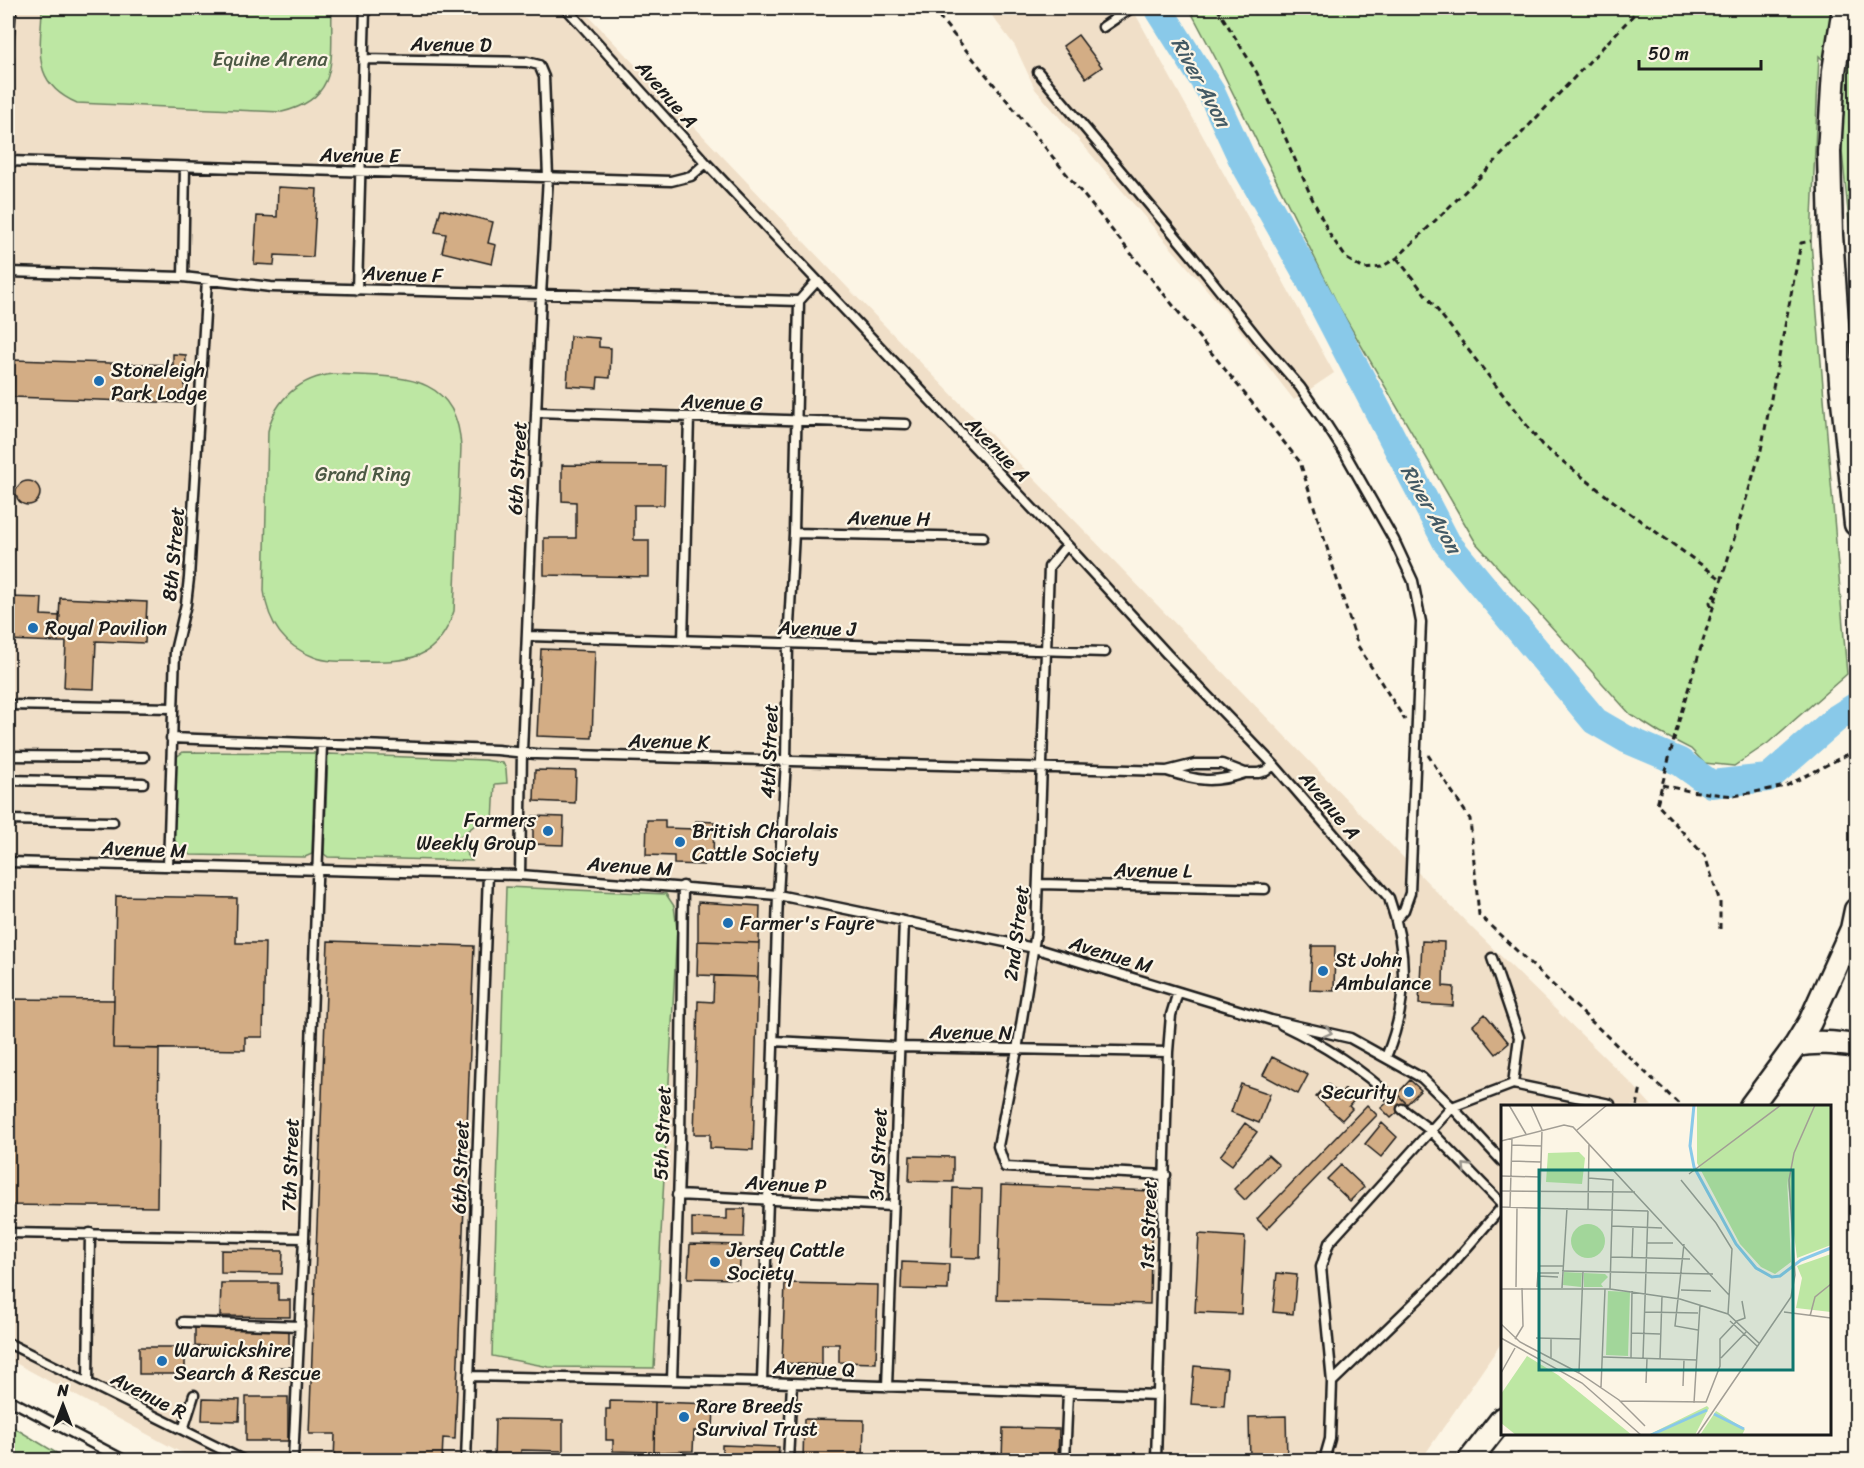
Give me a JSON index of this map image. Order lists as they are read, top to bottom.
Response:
{
  "streets": {
    "lane": [
      "Avenue D",
      "Avenue A",
      "Avenue E",
      "Avenue F",
      "Avenue G",
      "6th Street",
      "Avenue H",
      "8th Street",
      "Avenue J",
      "Avenue K",
      "4th Street",
      "Avenue M",
      "Avenue L",
      "2nd Street",
      "Avenue N",
      "5th Street",
      "3rd Street",
      "7th Street",
      "Avenue P",
      "1st Street",
      "Avenue Q",
      "Avenue R"
    ]
  },
  "crossings": [
    ["Avenue D", "6th Street"],
    ["Avenue A", "Avenue E"],
    ["Avenue A", "Avenue K"],
    ["Avenue A", "2nd Street"],
    ["Avenue E", "6th Street"],
    ["Avenue F", "6th Street"],
    ["Avenue F", "8th Street"],
    ["Avenue F", "4th Street"],
    ["Avenue G", "6th Street"],
    ["Avenue G", "4th Street"],
    ["6th Street", "Avenue J"],
    ["6th Street", "Avenue K"],
    ["6th Street", "Avenue M"],
    ["6th Street", "Avenue Q"],
    ["Avenue H", "4th Street"],
    ["8th Street", "Avenue K"],
    ["8th Street", "Avenue M"],
    ["Avenue J", "4th Street"],
    ["Avenue J", "2nd Street"],
    ["Avenue K", "4th Street"],
    ["Avenue K", "2nd Street"],
    ["Avenue K", "7th Street"],
    ["4th Street", "Avenue M"],
    ["4th Street", "Avenue N"],
    ["4th Street", "Avenue P"],
    ["4th Street", "Avenue Q"],
    ["Avenue M", "2nd Street"],
    ["Avenue M", "5th Street"],
    ["Avenue M", "3rd Street"],
    ["Avenue M", "7th Street"],
    ["Avenue M", "1st Street"],
    ["Avenue L", "2nd Street"],
    ["2nd Street", "Avenue N"],
    ["2nd Street", "1st Street"],
    ["Avenue N", "3rd Street"],
    ["Avenue N", "1st Street"],
    ["5th Street", "Avenue P"],
    ["5th Street", "Avenue Q"],
    ["3rd Street", "Avenue P"],
    ["3rd Street", "Avenue Q"],
    ["1st Street", "Avenue Q"]
  ],
  "water": ["River Avon"],
  "parks": ["Equine Arena", "Grand Ring"],
  "places": [
    "Stoneleigh Park Lodge",
    "Royal Pavilion",
    "Farmers Weekly Group",
    "British Charolais Cattle Society",
    "Farmer's Fayre",
    "St John Ambulance",
    "Security",
    "Jersey Cattle Society",
    "Warwickshire Search & Rescue",
    "Rare Breeds Survival Trust"
  ],
  "scale_bar": "50 m",
  "north": "top"
}
